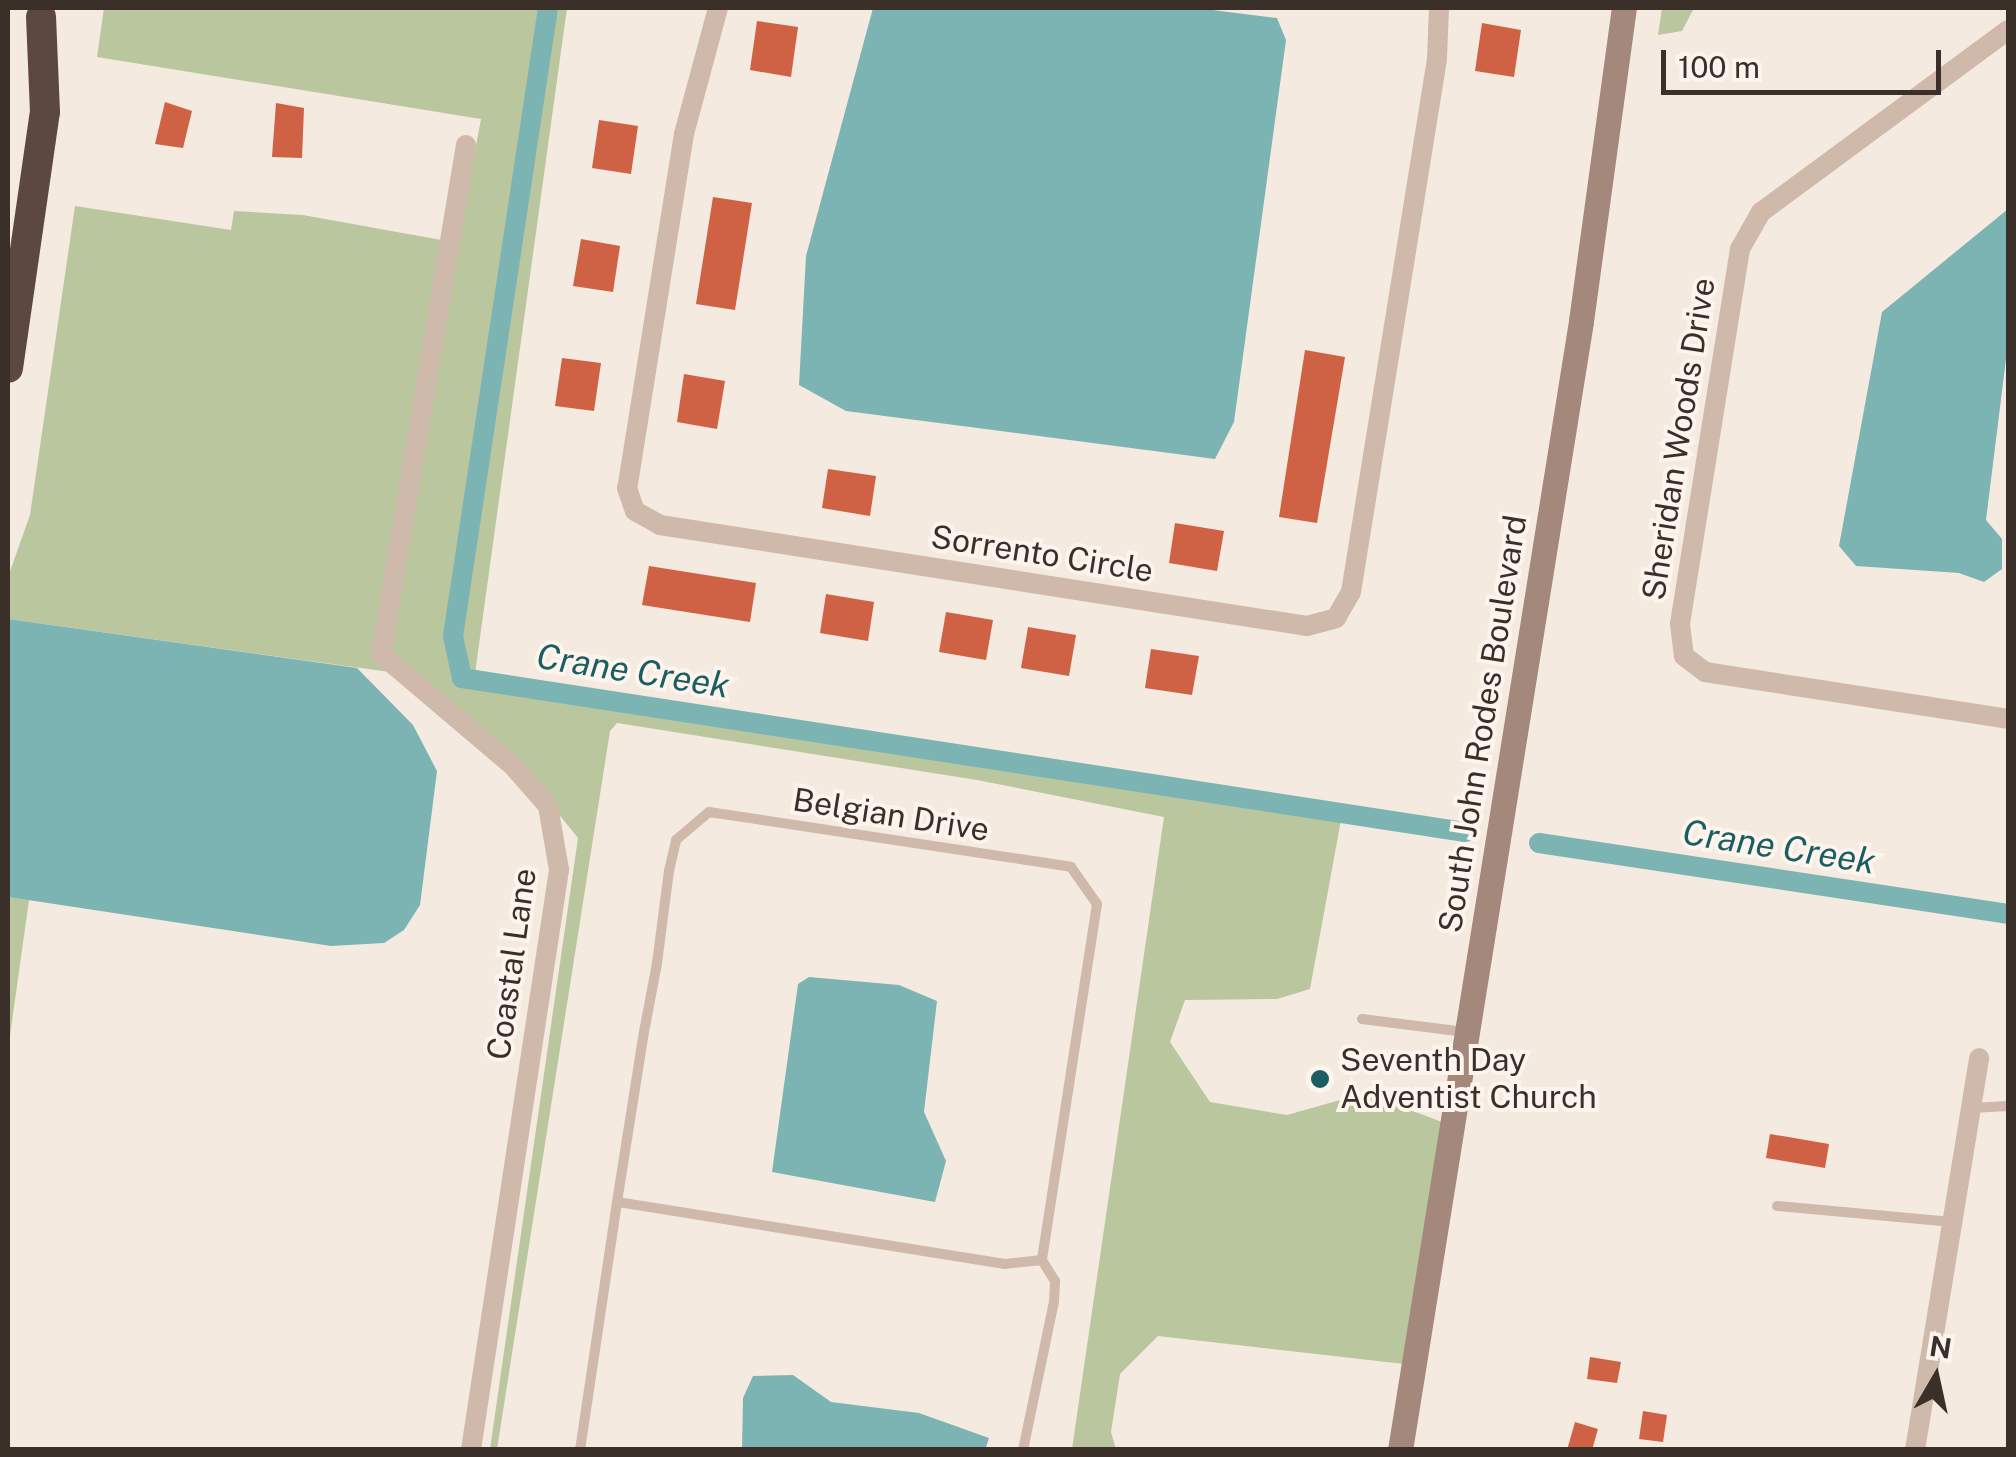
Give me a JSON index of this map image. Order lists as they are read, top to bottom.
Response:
{
  "streets": {
    "main road": ["South John Rodes Boulevard"],
    "street": ["Sheridan Woods Drive", "Sorrento Circle", "Coastal Lane"],
    "lane": ["Belgian Drive"]
  },
  "water": ["Crane Creek"],
  "places": ["Seventh Day Adventist Church"],
  "scale_bar": "100 m",
  "north": "top"
}
